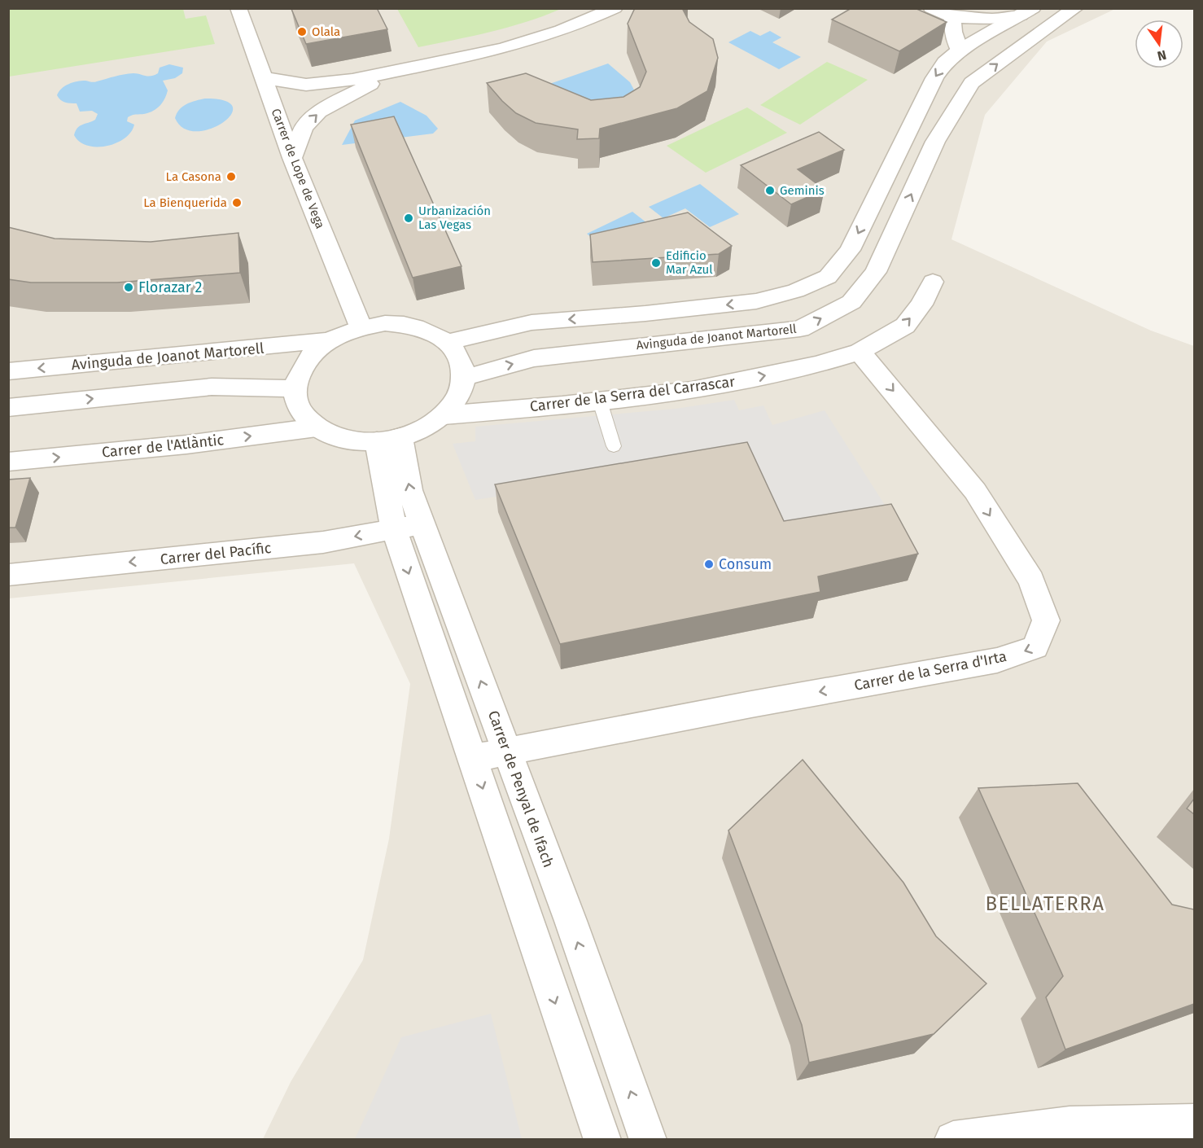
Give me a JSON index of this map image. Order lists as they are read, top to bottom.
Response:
{
  "streets": {
    "street": [
      "Carrer de Lope de Vega",
      "Avinguda de Joanot Martorell",
      "Carrer de la Serra del Carrascar",
      "Carrer de l'Atlàntic",
      "Carrer del Pacífic",
      "Carrer de la Serra d'Irta",
      "Carrer de Penyal de Ifach"
    ]
  },
  "crossings": [
    ["Carrer de Lope de Vega", "Avinguda de Joanot Martorell"],
    ["Carrer de Lope de Vega", "Carrer de la Serra del Carrascar"],
    ["Carrer de Lope de Vega", "Carrer de l'Atlàntic"],
    ["Carrer de Lope de Vega", "Carrer de Penyal de Ifach"],
    ["Avinguda de Joanot Martorell", "Carrer de la Serra del Carrascar"],
    ["Avinguda de Joanot Martorell", "Carrer de l'Atlàntic"],
    ["Avinguda de Joanot Martorell", "Carrer de Penyal de Ifach"],
    ["Carrer de la Serra del Carrascar", "Carrer de l'Atlàntic"],
    ["Carrer de la Serra del Carrascar", "Carrer de la Serra d'Irta"],
    ["Carrer de la Serra del Carrascar", "Carrer de Penyal de Ifach"],
    ["Carrer de l'Atlàntic", "Carrer de Penyal de Ifach"],
    ["Carrer del Pacífic", "Carrer de Penyal de Ifach"],
    ["Carrer de la Serra d'Irta", "Carrer de Penyal de Ifach"]
  ],
  "one_way": ["Carrer de la Serra del Carrascar"],
  "districts": ["BELLATERRA"],
  "places": [
    "Olala",
    "La Casona",
    "Geminis",
    "La Bienquerida",
    "Urbanización Las Vegas",
    "Edificio Mar Azul",
    "Florazar 2",
    "Consum"
  ],
  "north": "bottom"
}
